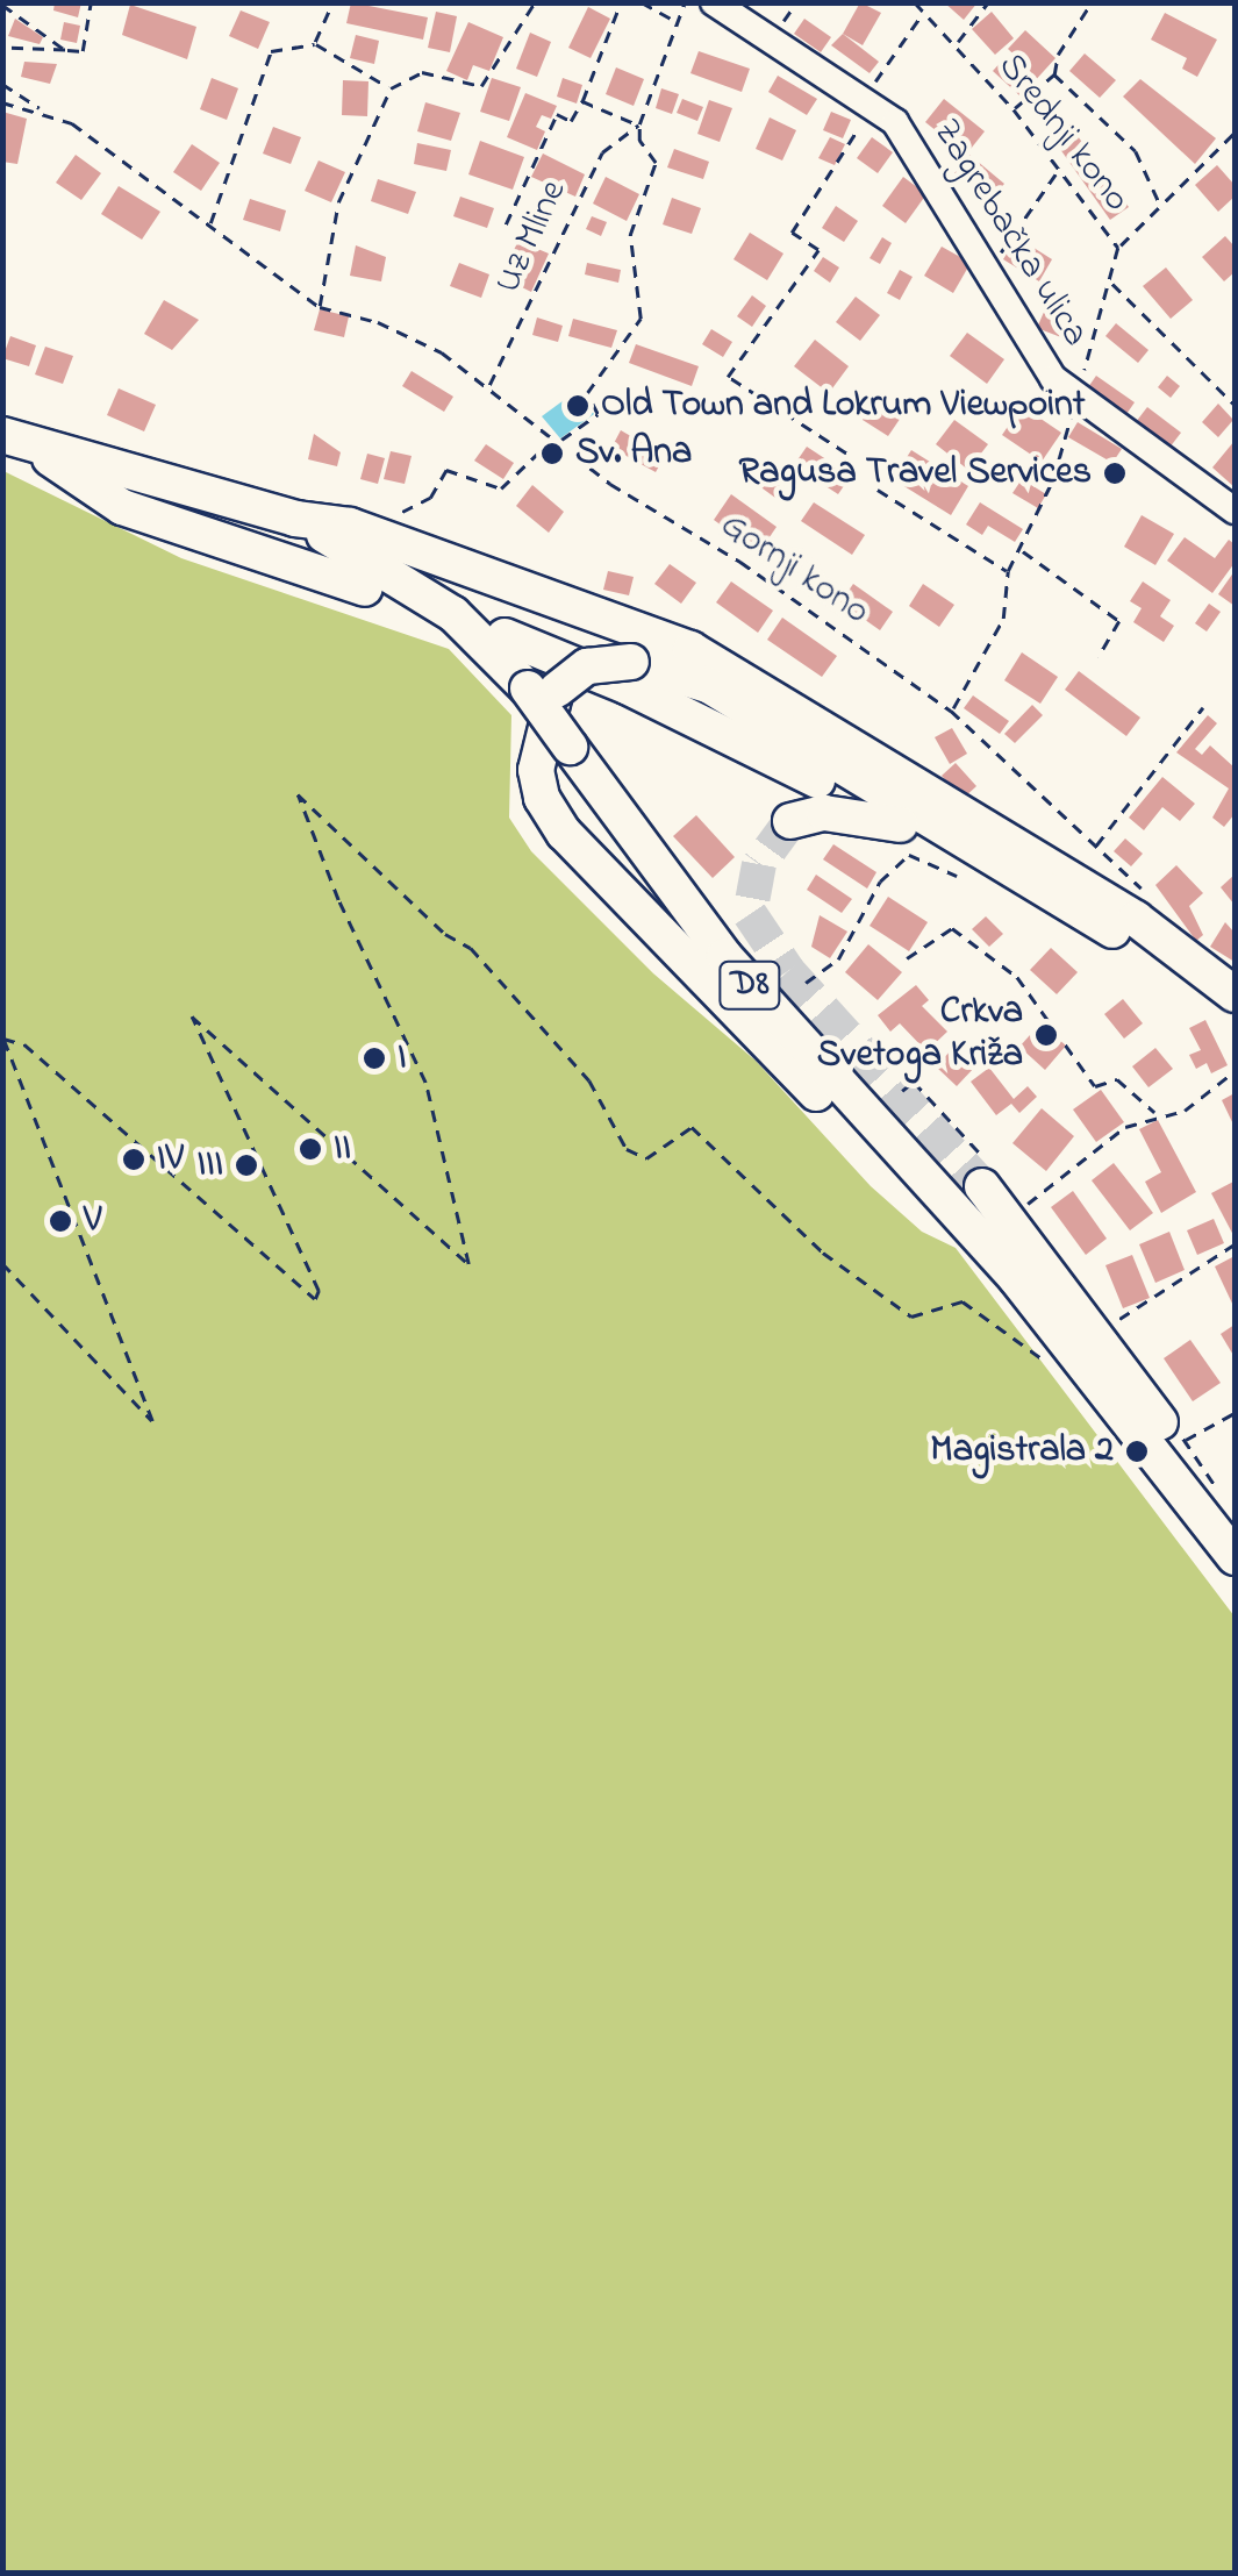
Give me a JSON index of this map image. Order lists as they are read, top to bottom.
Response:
{
  "streets": {
    "main road": ["D8"],
    "street": ["Zagrebačka ulica"],
    "path": ["Srednji kono", "Uz Mline", "Gornji kono"]
  },
  "crossings": [
    ["Uz Mline", "Gornji kono"]
  ],
  "places": [
    "Old Town and Lokrum Viewpoint",
    "Sv. Ana",
    "Ragusa Travel Services",
    "Crkva Svetoga Križa",
    "I",
    "II",
    "IV",
    "III",
    "V",
    "Magistrala 2"
  ]
}
